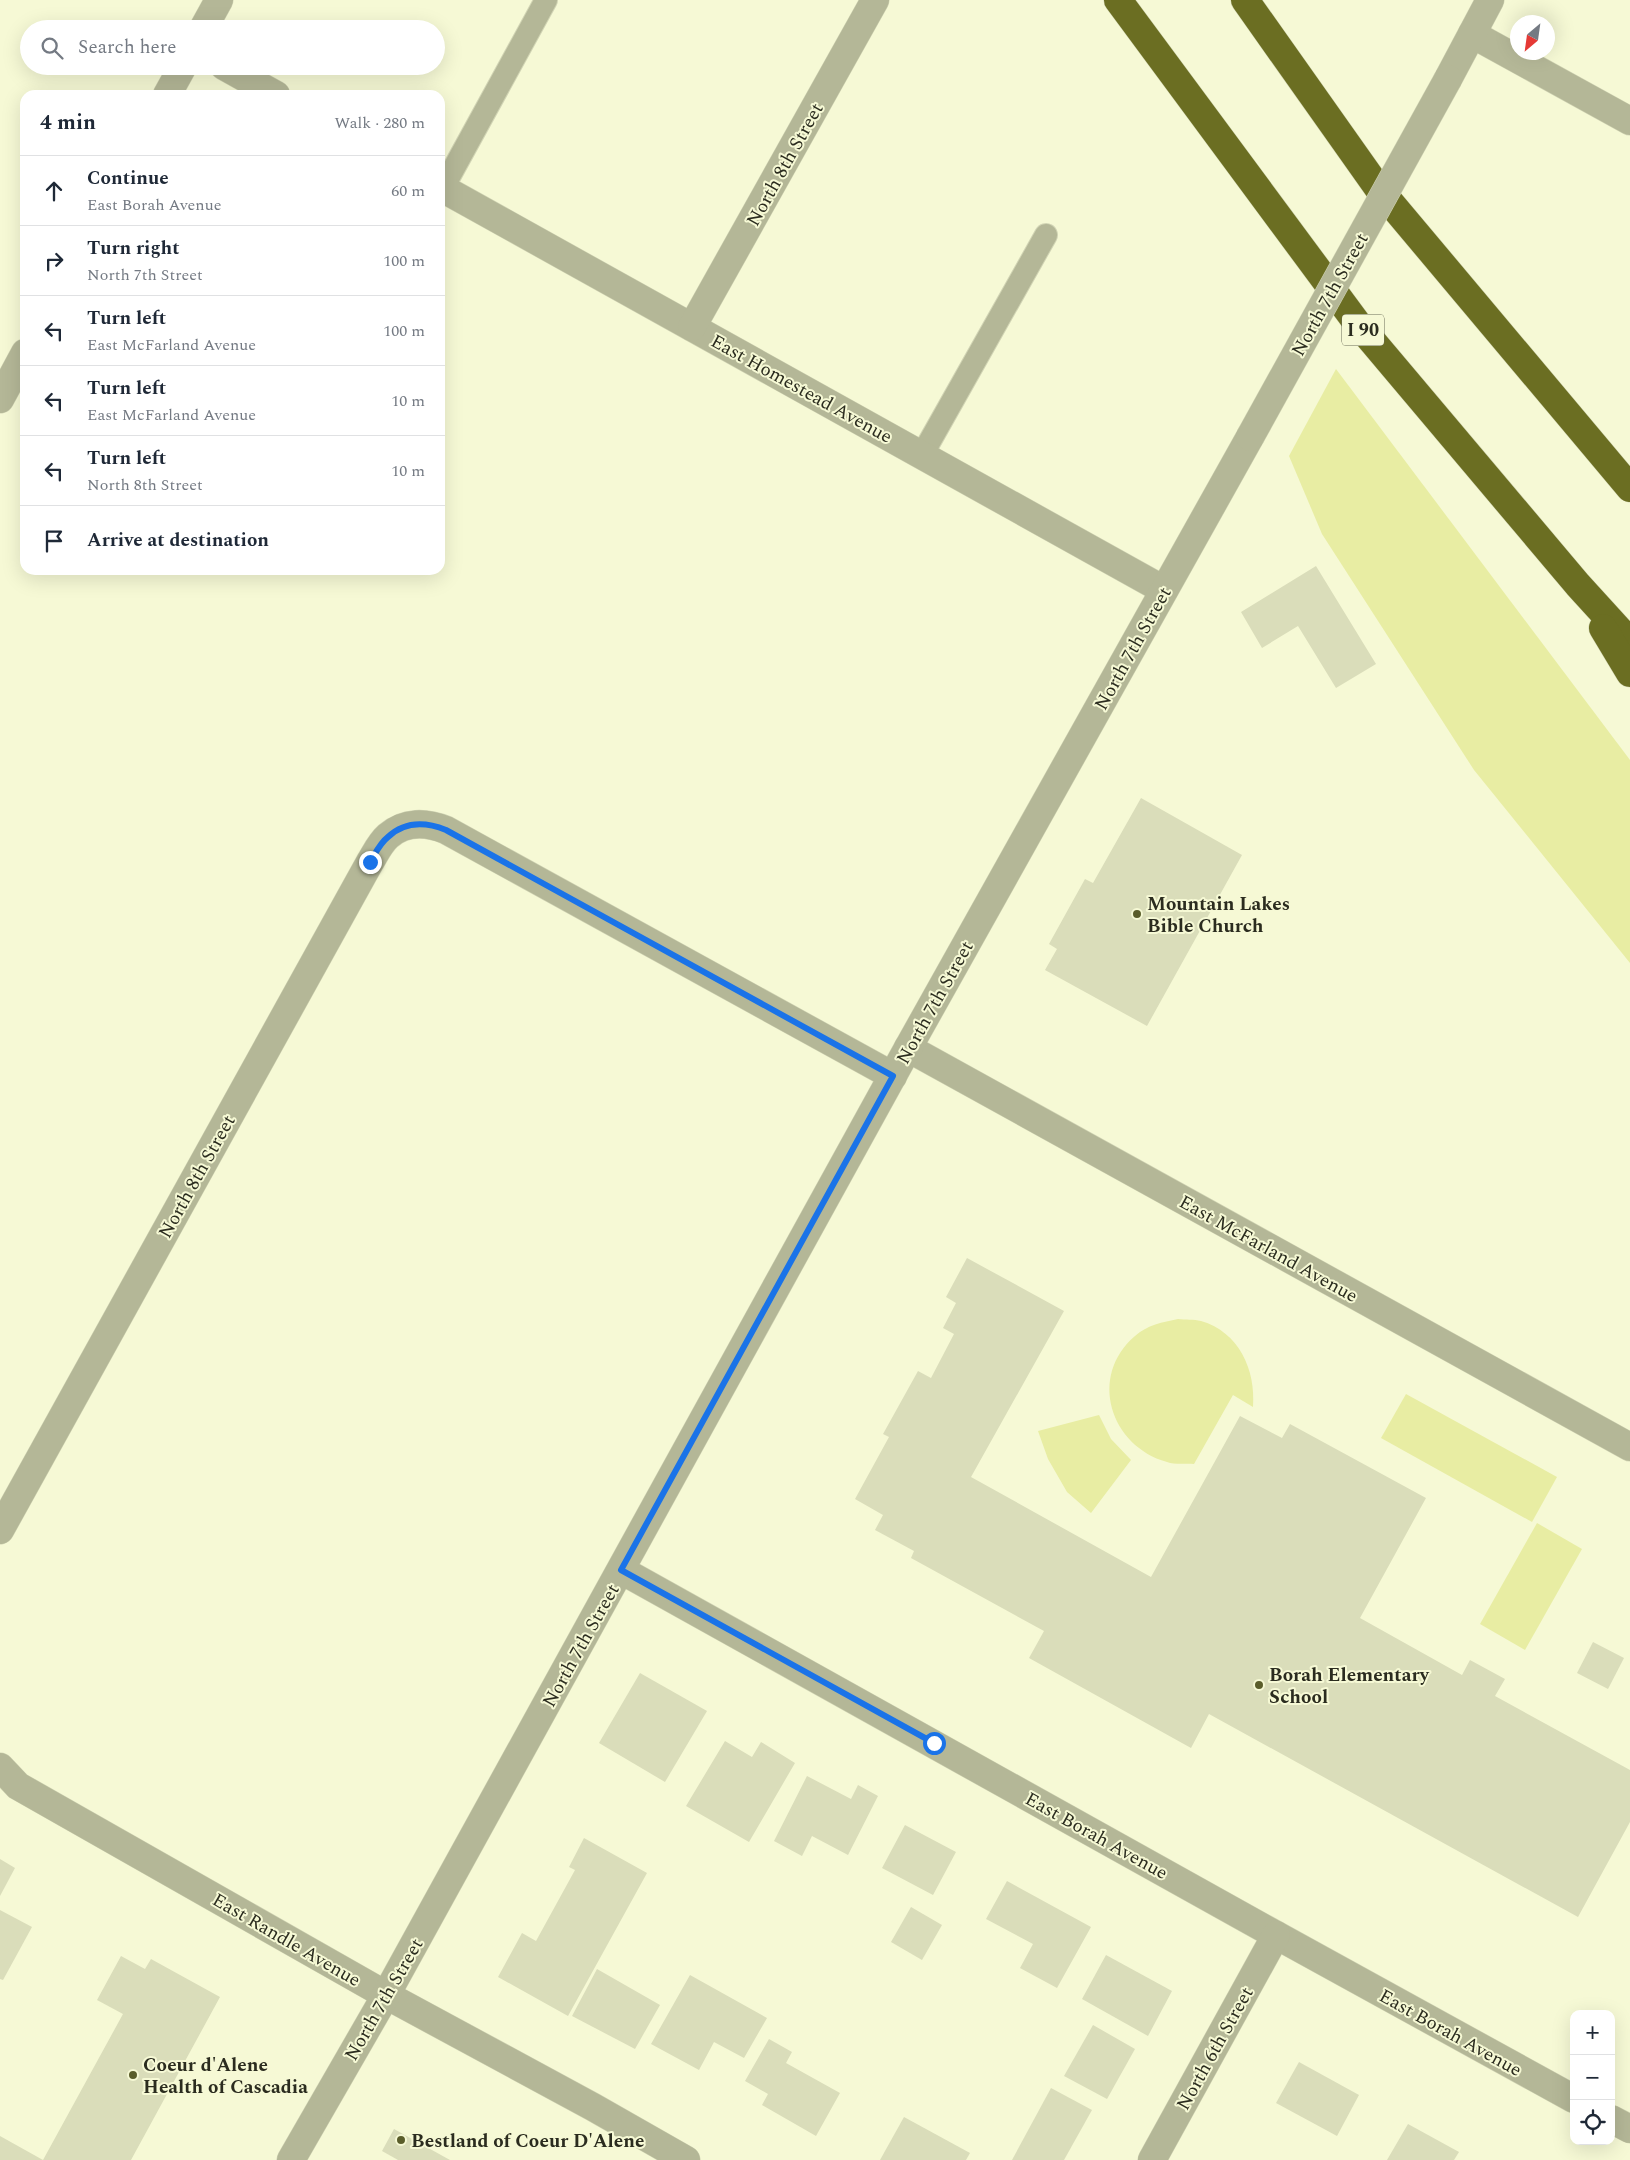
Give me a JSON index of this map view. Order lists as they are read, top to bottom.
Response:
{
  "streets": {
    "highway": ["I 90"],
    "street": [
      "North 8th Street",
      "North 7th Street",
      "East Homestead Avenue",
      "East McFarland Avenue",
      "East Borah Avenue",
      "East Randle Avenue",
      "North 6th Street"
    ]
  },
  "crossings": [
    ["North 8th Street", "North 7th Street"],
    ["North 8th Street", "East Homestead Avenue"],
    ["North 7th Street", "East Homestead Avenue"],
    ["North 7th Street", "East McFarland Avenue"],
    ["North 7th Street", "East Borah Avenue"],
    ["North 7th Street", "East Randle Avenue"],
    ["East Borah Avenue", "North 6th Street"]
  ],
  "places": [
    "Mountain Lakes Bible Church",
    "Borah Elementary School",
    "Coeur d'Alene Health of Cascadia",
    "Bestland of Coeur D'Alene"
  ],
  "north": "bottom left",
  "page": {
    "search": "Search here",
    "heading": ["4 min", "Walk · 280 m"],
    "list": [
      ["Continue", "East Borah Avenue", "60 m"],
      ["Turn right", "North 7th Street", "100 m"],
      ["Turn left", "East McFarland Avenue", "100 m"],
      ["Turn left", "East McFarland Avenue", "10 m"],
      ["Turn left", "North 8th Street", "10 m"],
      "Arrive at destination"
    ],
    "map_buttons": ["+", "−"]
  }
}
